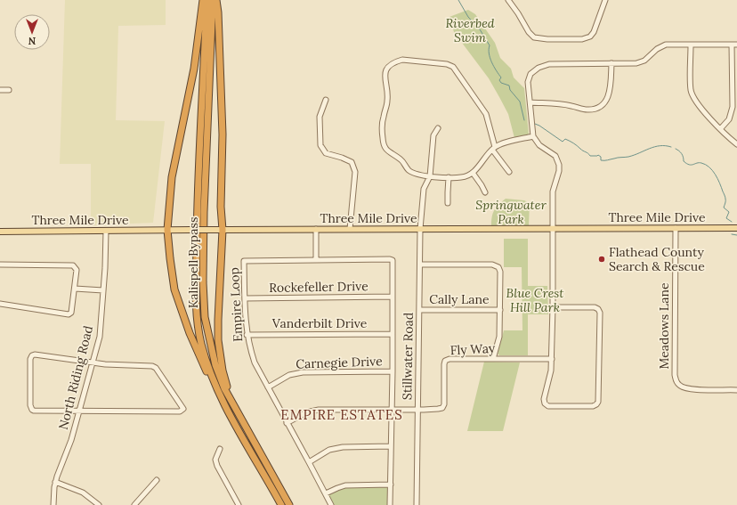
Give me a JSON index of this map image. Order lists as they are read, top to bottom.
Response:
{
  "streets": {
    "highway": ["Kalispell Bypass"],
    "main road": ["Three Mile Drive"],
    "street": [
      "Rockefeller Drive",
      "Cally Lane",
      "Empire Loop",
      "Vanderbilt Drive",
      "Meadows Lane",
      "Fly Way",
      "Stillwater Road",
      "Carnegie Drive",
      "North Riding Road"
    ]
  },
  "crossings": [
    ["Three Mile Drive", "Meadows Lane"],
    ["Three Mile Drive", "Stillwater Road"],
    ["Three Mile Drive", "North Riding Road"],
    ["Rockefeller Drive", "Empire Loop"],
    ["Cally Lane", "Stillwater Road"],
    ["Empire Loop", "Vanderbilt Drive"],
    ["Empire Loop", "Carnegie Drive"],
    ["Fly Way", "Stillwater Road"]
  ],
  "districts": ["EMPIRE ESTATES"],
  "parks": ["Riverbed Swim", "Springwater Park", "Blue Crest Hill Park"],
  "places": ["Flathead County Search & Rescue"],
  "north": "bottom"
}
